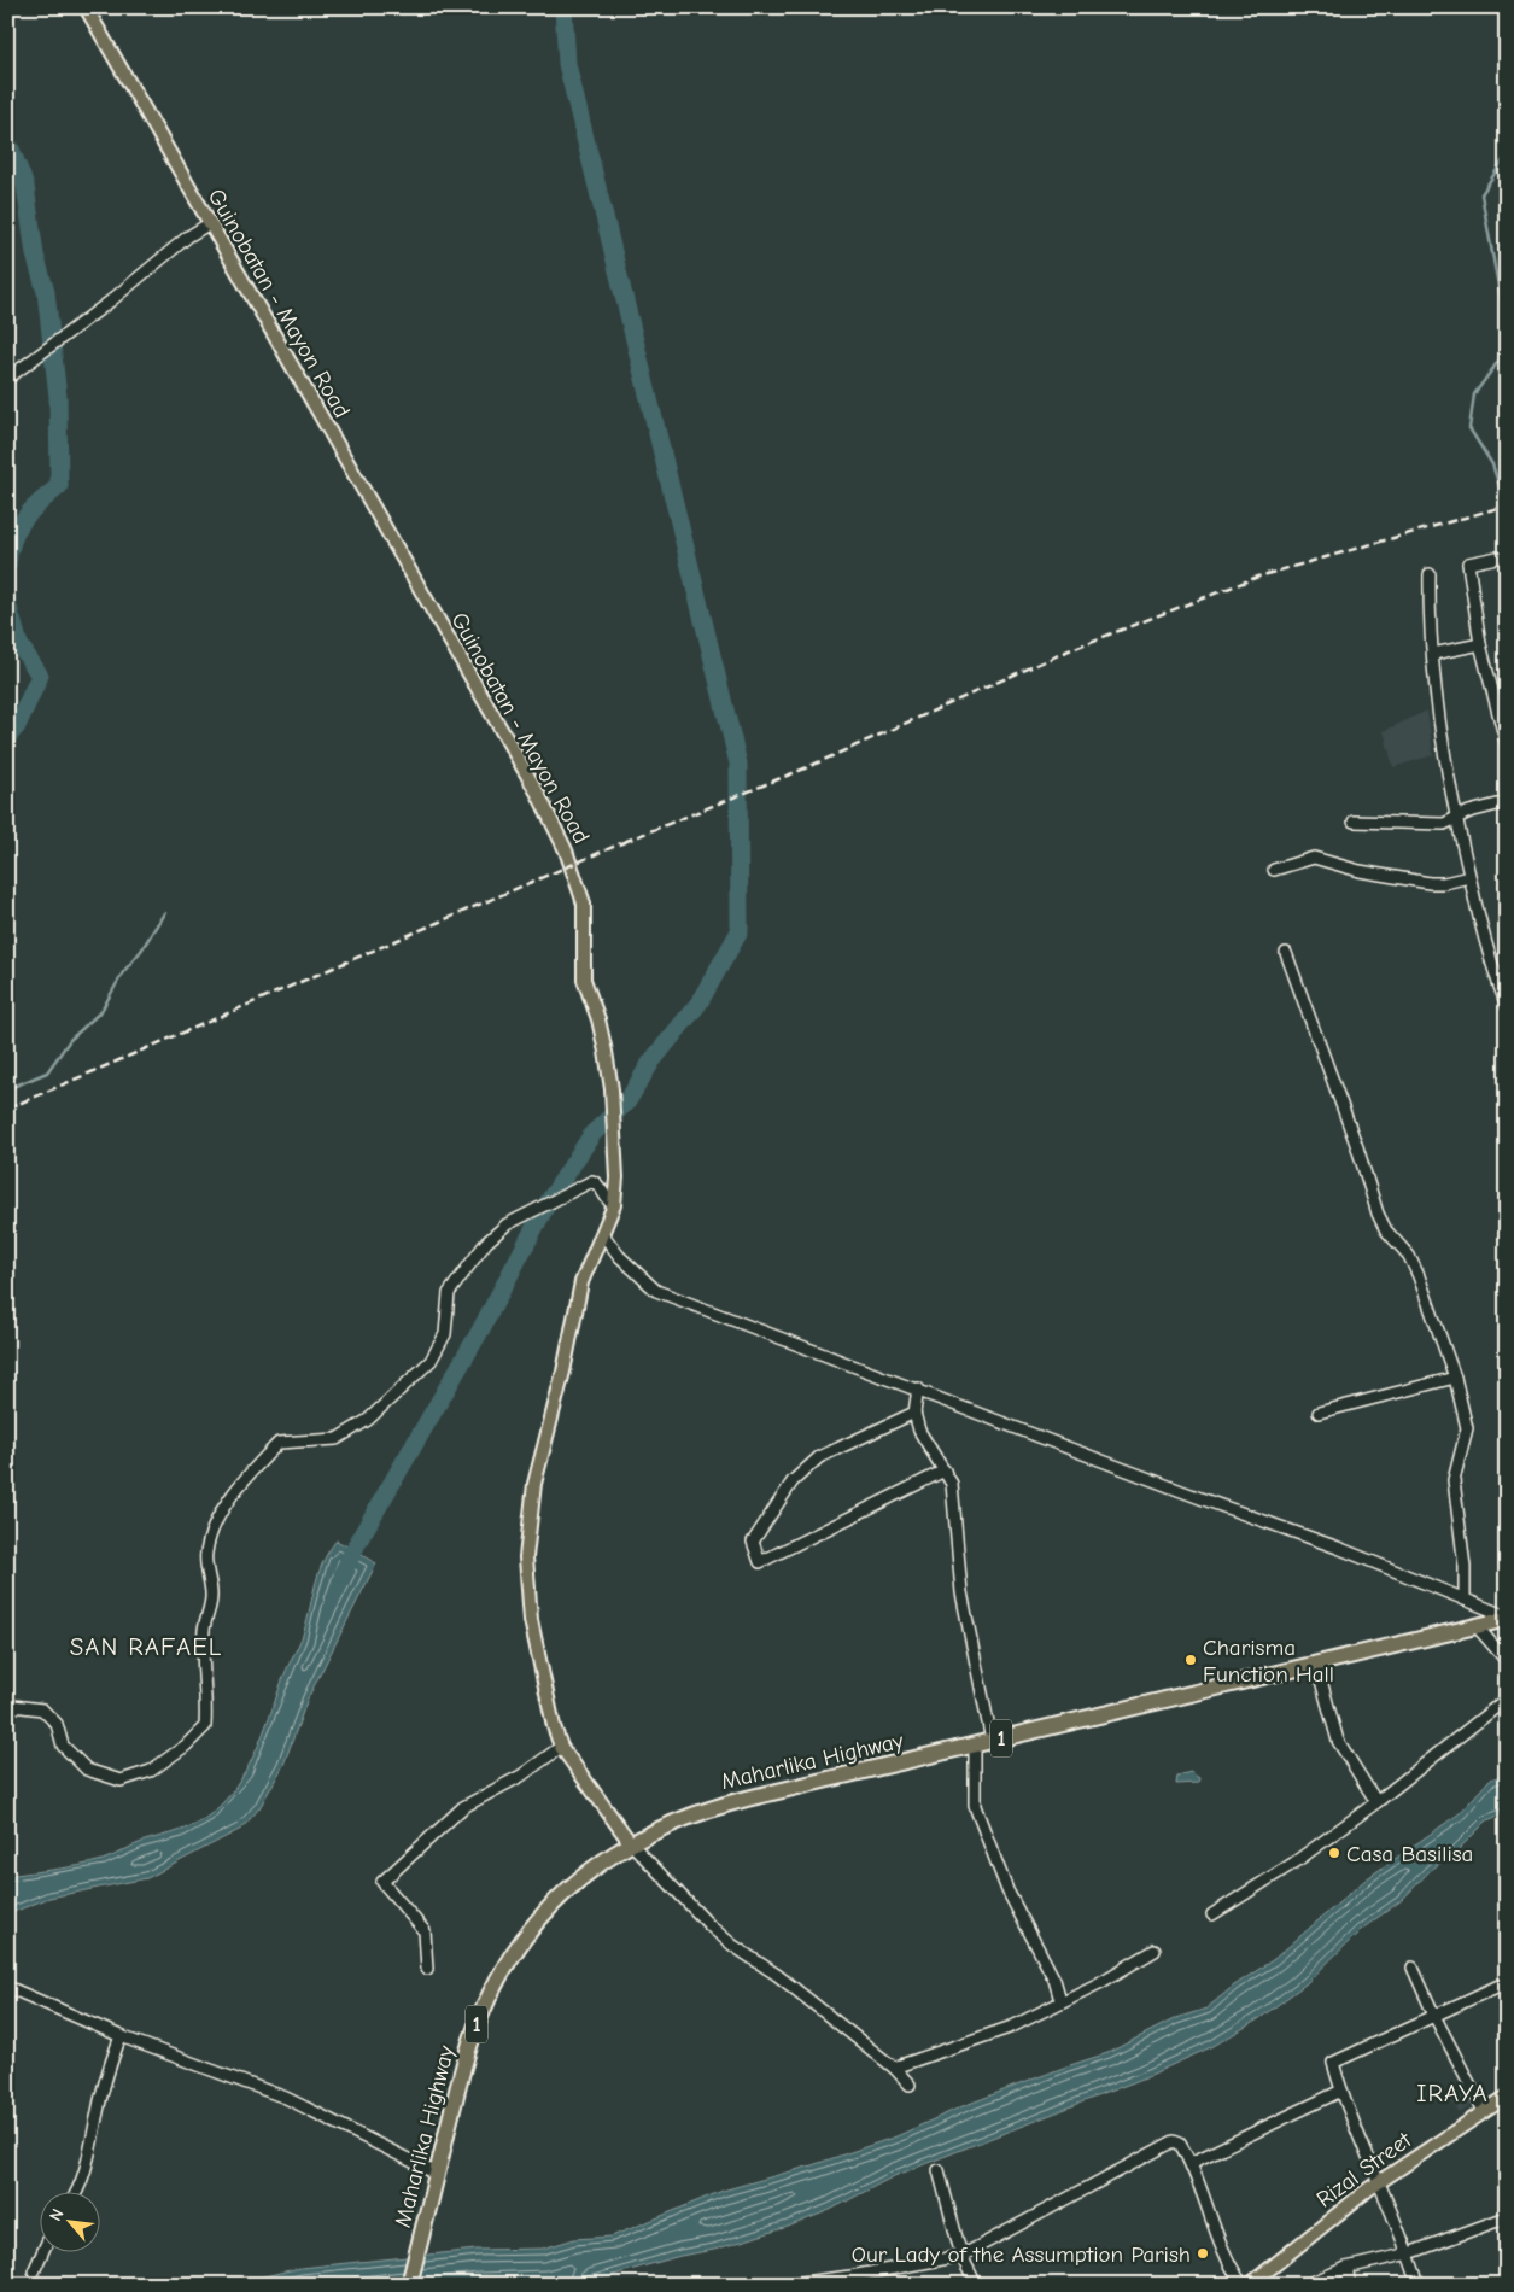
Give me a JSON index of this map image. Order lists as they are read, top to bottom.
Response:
{
  "streets": {
    "highway": ["1", "Maharlika Highway"],
    "main road": ["Guinobatan - Mayon Road", "Rizal Street"]
  },
  "crossings": [
    ["Guinobatan - Mayon Road", "Maharlika Highway"]
  ],
  "districts": ["SAN RAFAEL", "IRAYA"],
  "places": ["Charisma Function Hall", "Casa Basilisa", "Our Lady of the Assumption Parish"],
  "north": "top left"
}
